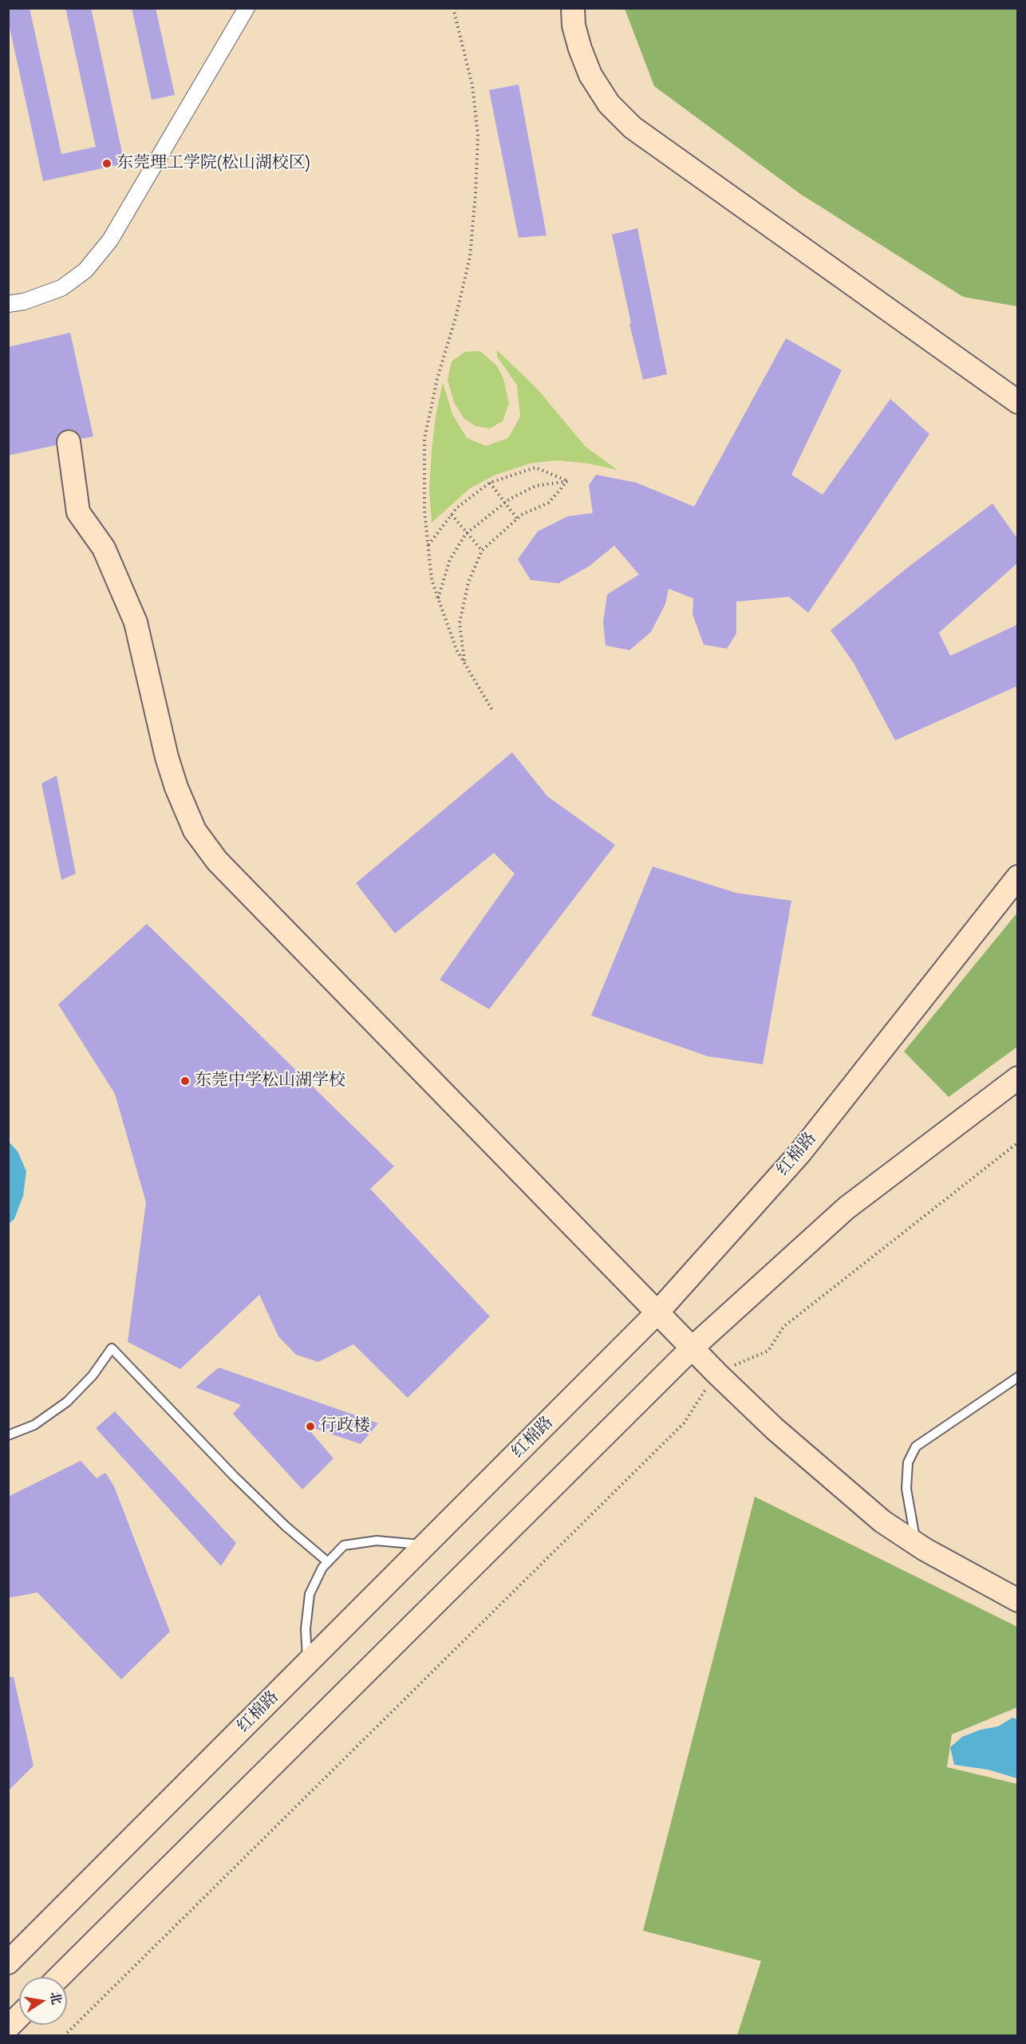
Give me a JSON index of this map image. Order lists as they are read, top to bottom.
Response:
{
  "streets": {
    "main road": ["红棉路"]
  },
  "places": ["东莞理工学院(松山湖校区)", "东莞中学松山湖学校", "行政楼"],
  "north": "right"
}
